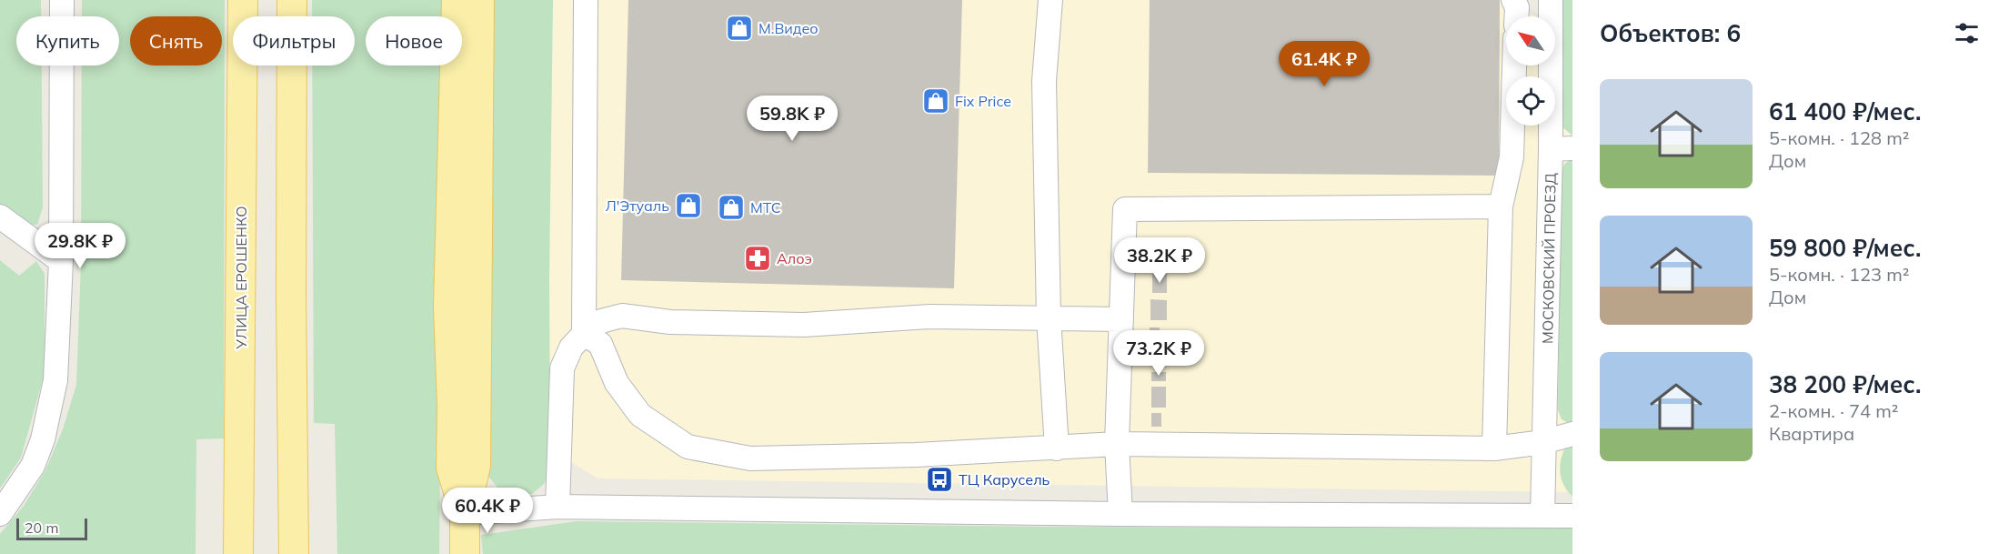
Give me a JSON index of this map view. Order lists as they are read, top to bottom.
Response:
{
  "streets": {
    "main road": ["УЛИЦА ЕРОШЕНКО"],
    "street": ["МОСКОВСКИЙ ПРОЕЗД"]
  },
  "places": {
    "shop": [
      "М.Видео",
      "Fix Price",
      "Л'Этуаль",
      "МТС"
    ],
    "pharmacy": ["Алоэ"],
    "bus stop": ["ТЦ Карусель"]
  },
  "scale_bar": "20 m",
  "north": "top left",
  "page": {
    "heading": "Объектов: 6",
    "chip": [
      "Купить",
      "Снять",
      "Фильтры",
      "Новое"
    ],
    "price": [
      "61.4K ₽",
      "59.8K ₽",
      "29.8K ₽",
      "38.2K ₽",
      "73.2K ₽",
      "60.4K ₽"
    ],
    "list": [
      {
        "name": "61 400 ₽/мес.",
        "note": "5-комн. · 128 m² · Дом"
      },
      {
        "name": "59 800 ₽/мес.",
        "note": "5-комн. · 123 m² · Дом"
      },
      {
        "name": "38 200 ₽/мес.",
        "note": "2-комн. · 74 m² · Квартира"
      }
    ],
    "scale": "20 m"
  }
}
